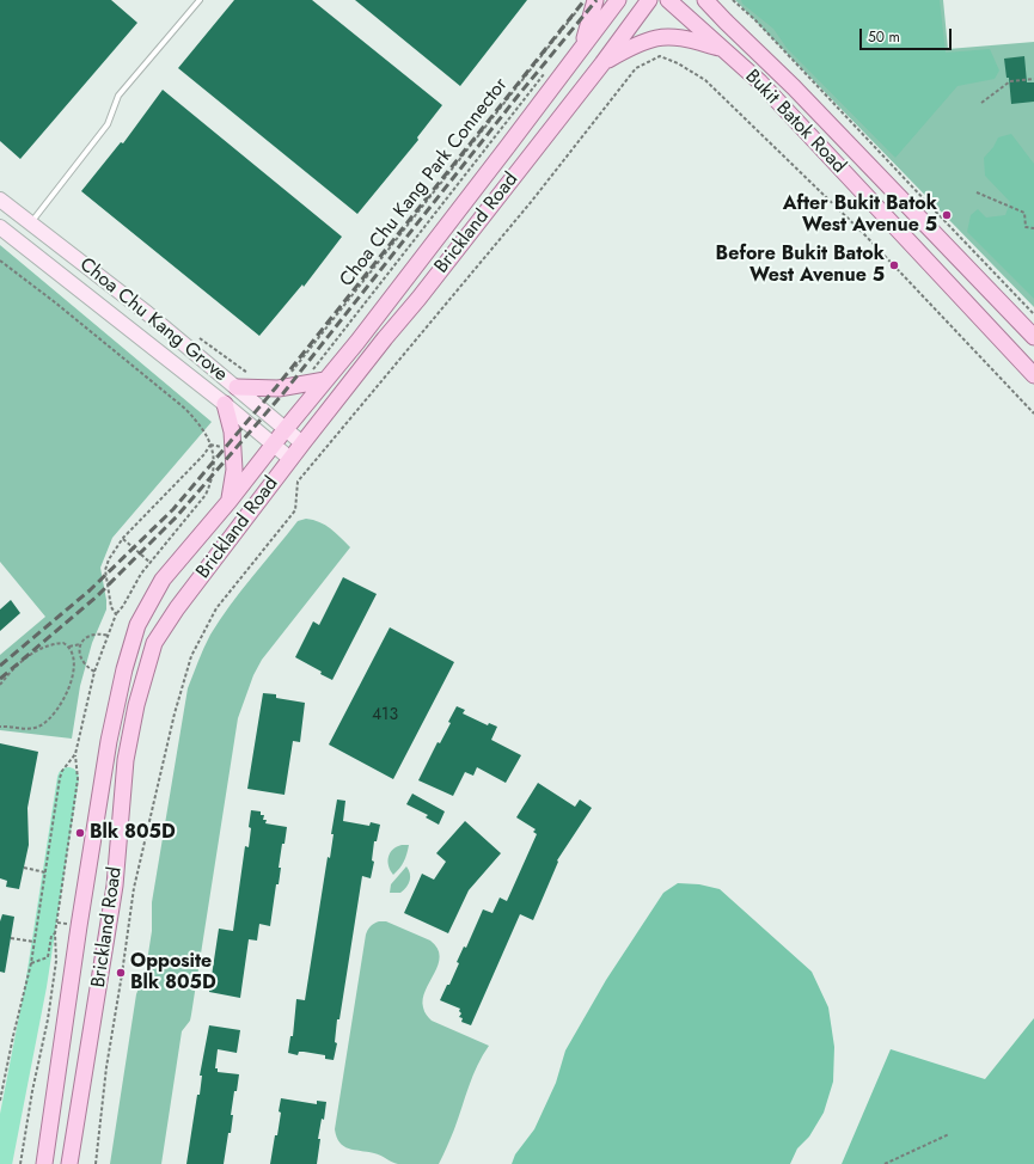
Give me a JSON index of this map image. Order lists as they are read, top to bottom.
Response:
{
  "streets": {
    "main road": ["Bukit Batok Road", "Brickland Road"],
    "street": ["Choa Chu Kang Grove"],
    "path": ["Choa Chu Kang Park Connector"]
  },
  "crossings": [
    ["Brickland Road", "Choa Chu Kang Grove"]
  ],
  "places": [
    "After Bukit Batok West Avenue 5",
    "Before Bukit Batok West Avenue 5",
    "Blk 805D",
    "Opposite Blk 805D"
  ],
  "house_numbers": ["413"],
  "scale_bar": "50 m"
}
